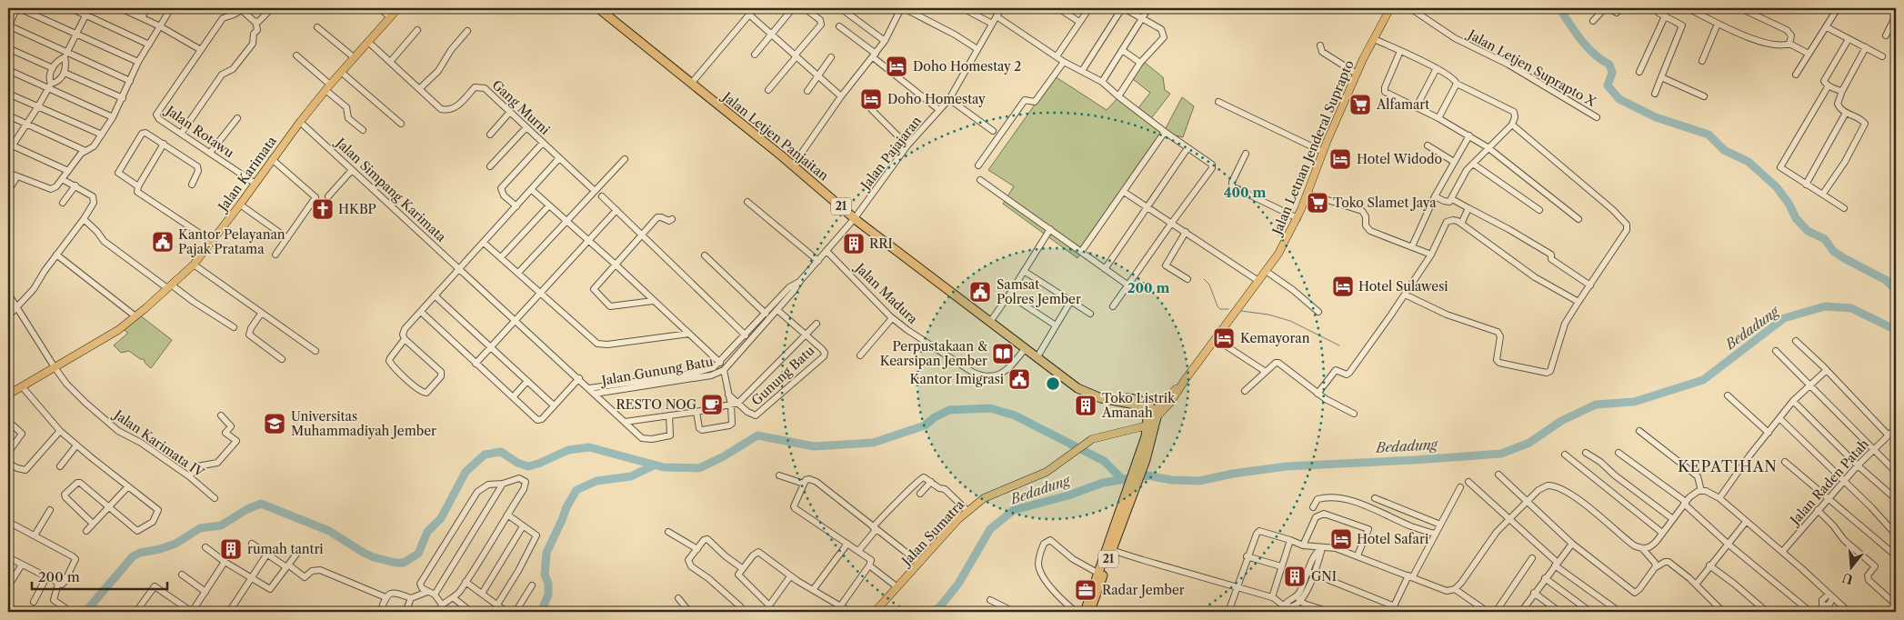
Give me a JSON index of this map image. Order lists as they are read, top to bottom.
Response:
{
  "streets": {
    "highway": ["Jalan Letjen Panjaitan", "21"],
    "main road": ["Jalan Letnan Jenderal Suprapto", "Jalan Karimata", "Jalan Sumatra"],
    "street": [
      "Jalan Letjen Suprapto X",
      "Gang Murni",
      "Jalan Rotawu",
      "Jalan Pajajaran",
      "Jalan Simpang Karimata",
      "Jalan Madura",
      "Jalan Gunung Batu",
      "Gunung Batu",
      "Jalan Karimata IV",
      "Jalan Raden Patah"
    ]
  },
  "crossings": [
    ["Gang Murni", "Jalan Karimata"],
    ["Jalan Rotawu", "Jalan Karimata"],
    ["Jalan Letjen Panjaitan", "Jalan Pajajaran"],
    ["Jalan Letjen Panjaitan", "21"],
    ["Jalan Letjen Panjaitan", "Jalan Madura"],
    ["Jalan Letjen Panjaitan", "Jalan Gunung Batu"],
    ["Jalan Letnan Jenderal Suprapto", "21"],
    ["Jalan Letnan Jenderal Suprapto", "Jalan Sumatra"],
    ["Jalan Pajajaran", "Jalan Gunung Batu"],
    ["Jalan Karimata", "Jalan Simpang Karimata"],
    ["Jalan Karimata", "Jalan Karimata IV"],
    ["Jalan Simpang Karimata", "Jalan Gunung Batu"],
    ["21", "Jalan Sumatra"],
    ["Jalan Madura", "Jalan Gunung Batu"],
    ["Jalan Gunung Batu", "Gunung Batu"]
  ],
  "districts": ["KEPATIHAN"],
  "water": ["Bedadung"],
  "places": {
    "hotel": [
      "Doho Homestay 2",
      "Doho Homestay",
      "Hotel Widodo",
      "Hotel Sulawesi",
      "Kemayoran",
      "Hotel Safari"
    ],
    "supermarket": ["Alfamart", "Toko Slamet Jaya"],
    "church": ["HKBP"],
    "public building": ["Kantor Pelayanan Pajak Pratama", "Samsat Polres Jember", "Kantor Imigrasi"],
    "building": [
      "RRI",
      "Toko Listrik Amanah",
      "rumah tantri",
      "GNI"
    ],
    "library": ["Perpustakaan & Kearsipan Jember"],
    "cafe": ["RESTO NOG"],
    "school or university": ["Universitas Muhammadiyah Jember"],
    "office": ["Radar Jember"]
  },
  "scale_bar": "200 m",
  "north": "bottom",
  "rings": ["400 m", "200 m"]
}
